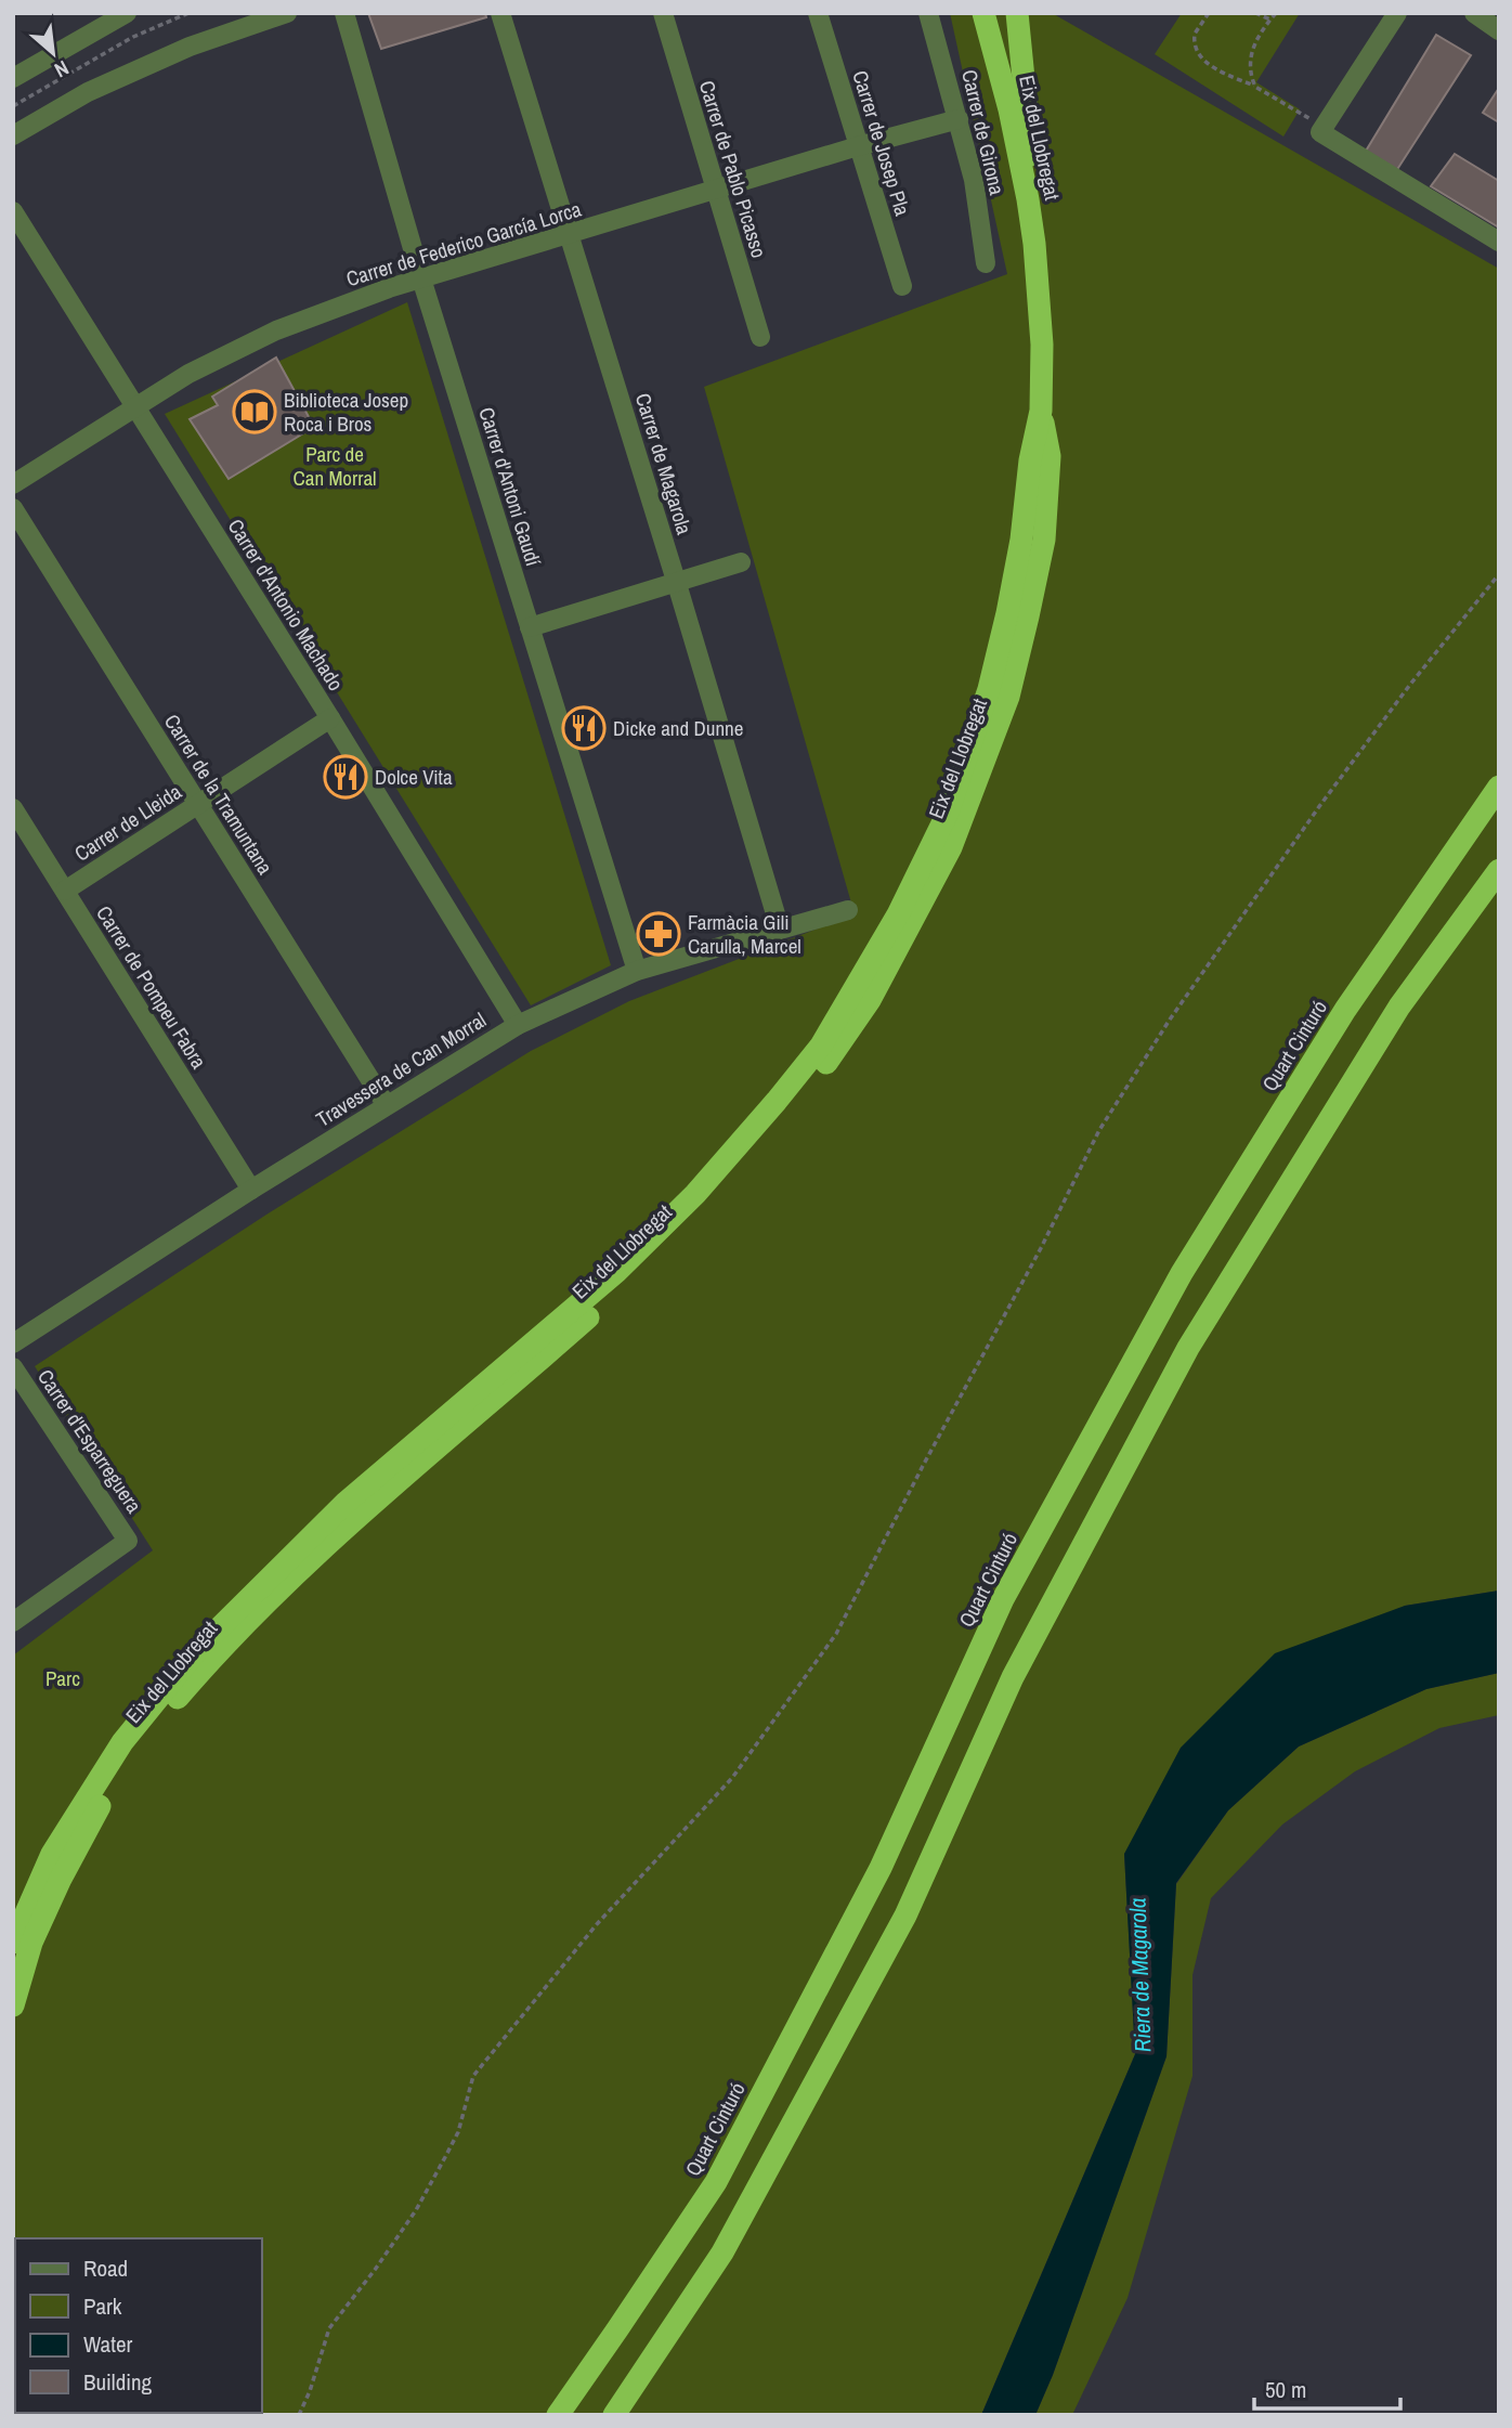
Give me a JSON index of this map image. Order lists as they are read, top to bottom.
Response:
{
  "streets": {
    "highway": ["Eix del Llobregat", "Quart Cinturó"],
    "street": [
      "Carrer de Girona",
      "Carrer de Josep Pla",
      "Carrer de Pablo Picasso",
      "Carrer de Federico García Lorca",
      "Carrer de Magarola",
      "Carrer d'Antoni Gaudí",
      "Carrer d'Antonio Machado",
      "Carrer de la Tramuntana",
      "Carrer de Lleida",
      "Carrer de Pompeu Fabra",
      "Travessera de Can Morral",
      "Carrer d'Esparreguera"
    ]
  },
  "crossings": [
    ["Carrer de Girona", "Carrer de Federico García Lorca"],
    ["Carrer de Josep Pla", "Carrer de Federico García Lorca"],
    ["Carrer de Pablo Picasso", "Carrer de Federico García Lorca"],
    ["Carrer de Federico García Lorca", "Carrer de Magarola"],
    ["Carrer de Federico García Lorca", "Carrer d'Antoni Gaudí"],
    ["Carrer de Federico García Lorca", "Carrer d'Antonio Machado"],
    ["Carrer de Magarola", "Travessera de Can Morral"],
    ["Carrer d'Antoni Gaudí", "Travessera de Can Morral"],
    ["Carrer d'Antonio Machado", "Carrer de Lleida"],
    ["Carrer d'Antonio Machado", "Travessera de Can Morral"],
    ["Carrer de la Tramuntana", "Carrer de Lleida"],
    ["Carrer de la Tramuntana", "Travessera de Can Morral"],
    ["Carrer de Lleida", "Carrer de Pompeu Fabra"],
    ["Carrer de Pompeu Fabra", "Travessera de Can Morral"]
  ],
  "water": ["Riera de Magarola"],
  "parks": ["Parc de Can Morral", "Parc"],
  "places": {
    "library": ["Biblioteca Josep Roca i Bros"],
    "restaurant": ["Dicke and Dunne", "Dolce Vita"],
    "pharmacy": ["Farmàcia Gili Carulla, Marcel"]
  },
  "legend": [
    "Road",
    "Park",
    "Water",
    "Building"
  ],
  "scale_bar": "50 m",
  "north": "bottom right"
}
